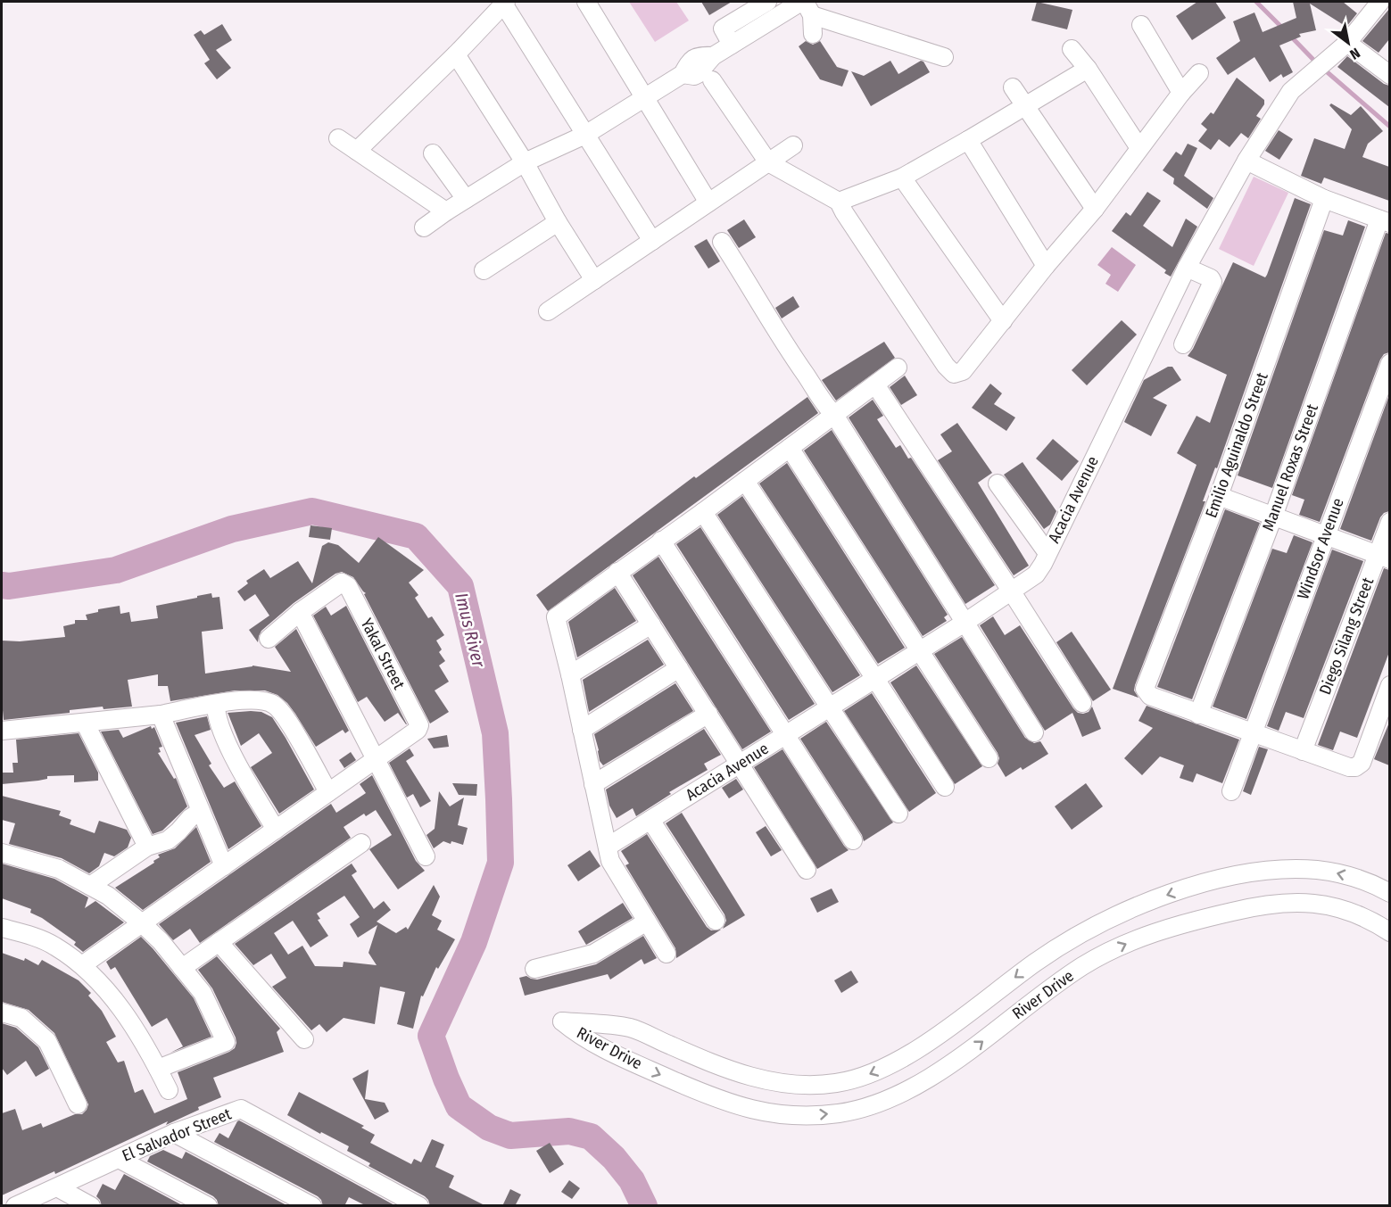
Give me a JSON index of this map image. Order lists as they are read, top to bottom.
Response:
{
  "streets": {
    "street": [
      "Emilio Aguinaldo Street",
      "Manuel Roxas Street",
      "Acacia Avenue",
      "Windsor Avenue",
      "Diego Silang Street",
      "Yakal Street",
      "River Drive",
      "El Salvador Street"
    ]
  },
  "crossings": [
    ["Emilio Aguinaldo Street", "Manuel Roxas Street"]
  ],
  "water": ["Imus River"],
  "north": "bottom right"
}
